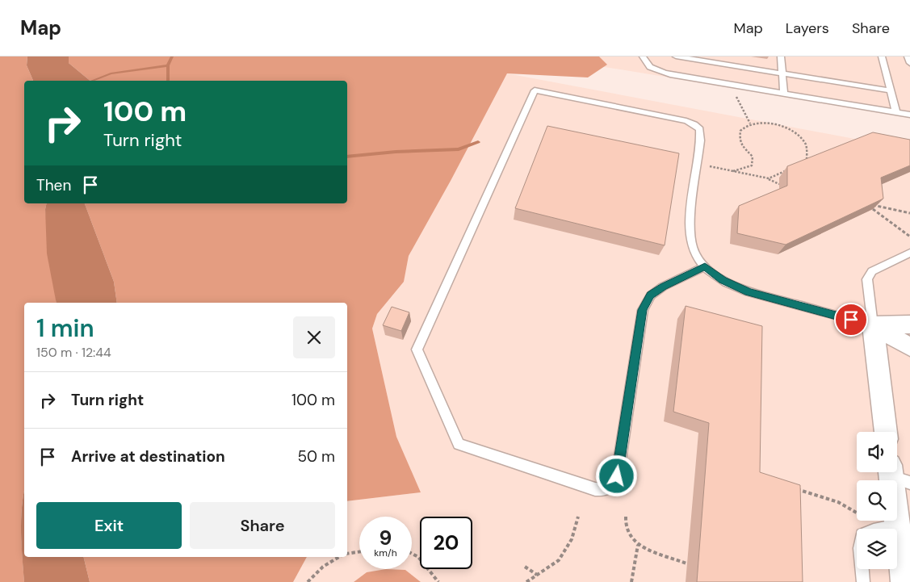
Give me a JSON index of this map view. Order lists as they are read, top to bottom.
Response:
{
  "page": {
    "header": "Map",
    "nav": ["Map", "Layers", "Share"],
    "turn": ["100 m", "Turn right"],
    "then": "Then",
    "heading": ["1 min", "150 m · 12:44"],
    "list": [
      {
        "name": "Turn right",
        "value": "100 m"
      },
      {
        "name": "Arrive at destination",
        "value": "50 m"
      }
    ],
    "buttons": ["Exit", "Share"],
    "speed": "9 km/h",
    "limit": "20"
  }
}
